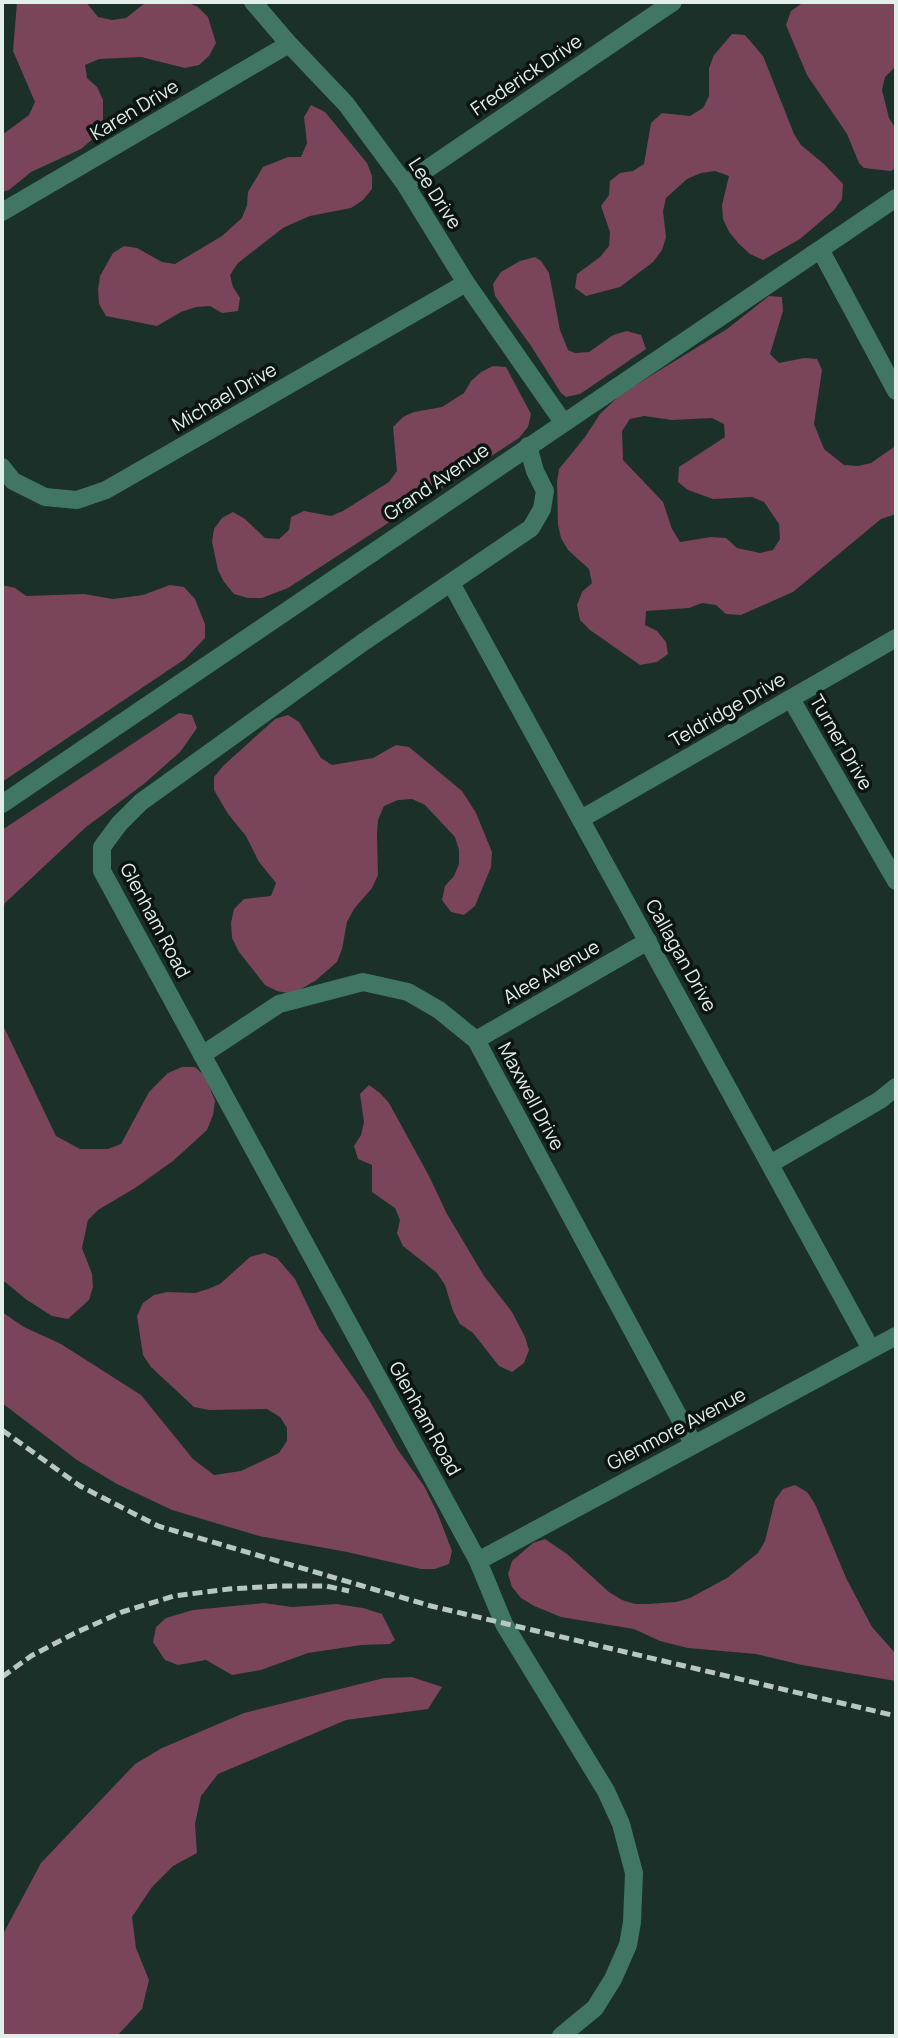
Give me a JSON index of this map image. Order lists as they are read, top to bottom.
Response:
{
  "streets": {
    "street": [
      "Frederick Drive",
      "Karen Drive",
      "Lee Drive",
      "Michael Drive",
      "Grand Avenue",
      "Teldridge Drive",
      "Turner Drive",
      "Glenham Road",
      "Callagan Drive",
      "Alee Avenue",
      "Maxwell Drive",
      "Glenmore Avenue"
    ]
  },
  "crossings": [
    ["Frederick Drive", "Lee Drive"],
    ["Karen Drive", "Lee Drive"],
    ["Lee Drive", "Michael Drive"],
    ["Lee Drive", "Grand Avenue"],
    ["Grand Avenue", "Glenham Road"],
    ["Teldridge Drive", "Turner Drive"],
    ["Teldridge Drive", "Callagan Drive"],
    ["Glenham Road", "Callagan Drive"],
    ["Glenham Road", "Maxwell Drive"],
    ["Glenham Road", "Glenmore Avenue"],
    ["Callagan Drive", "Alee Avenue"],
    ["Callagan Drive", "Glenmore Avenue"],
    ["Alee Avenue", "Maxwell Drive"],
    ["Maxwell Drive", "Glenmore Avenue"]
  ]
}
